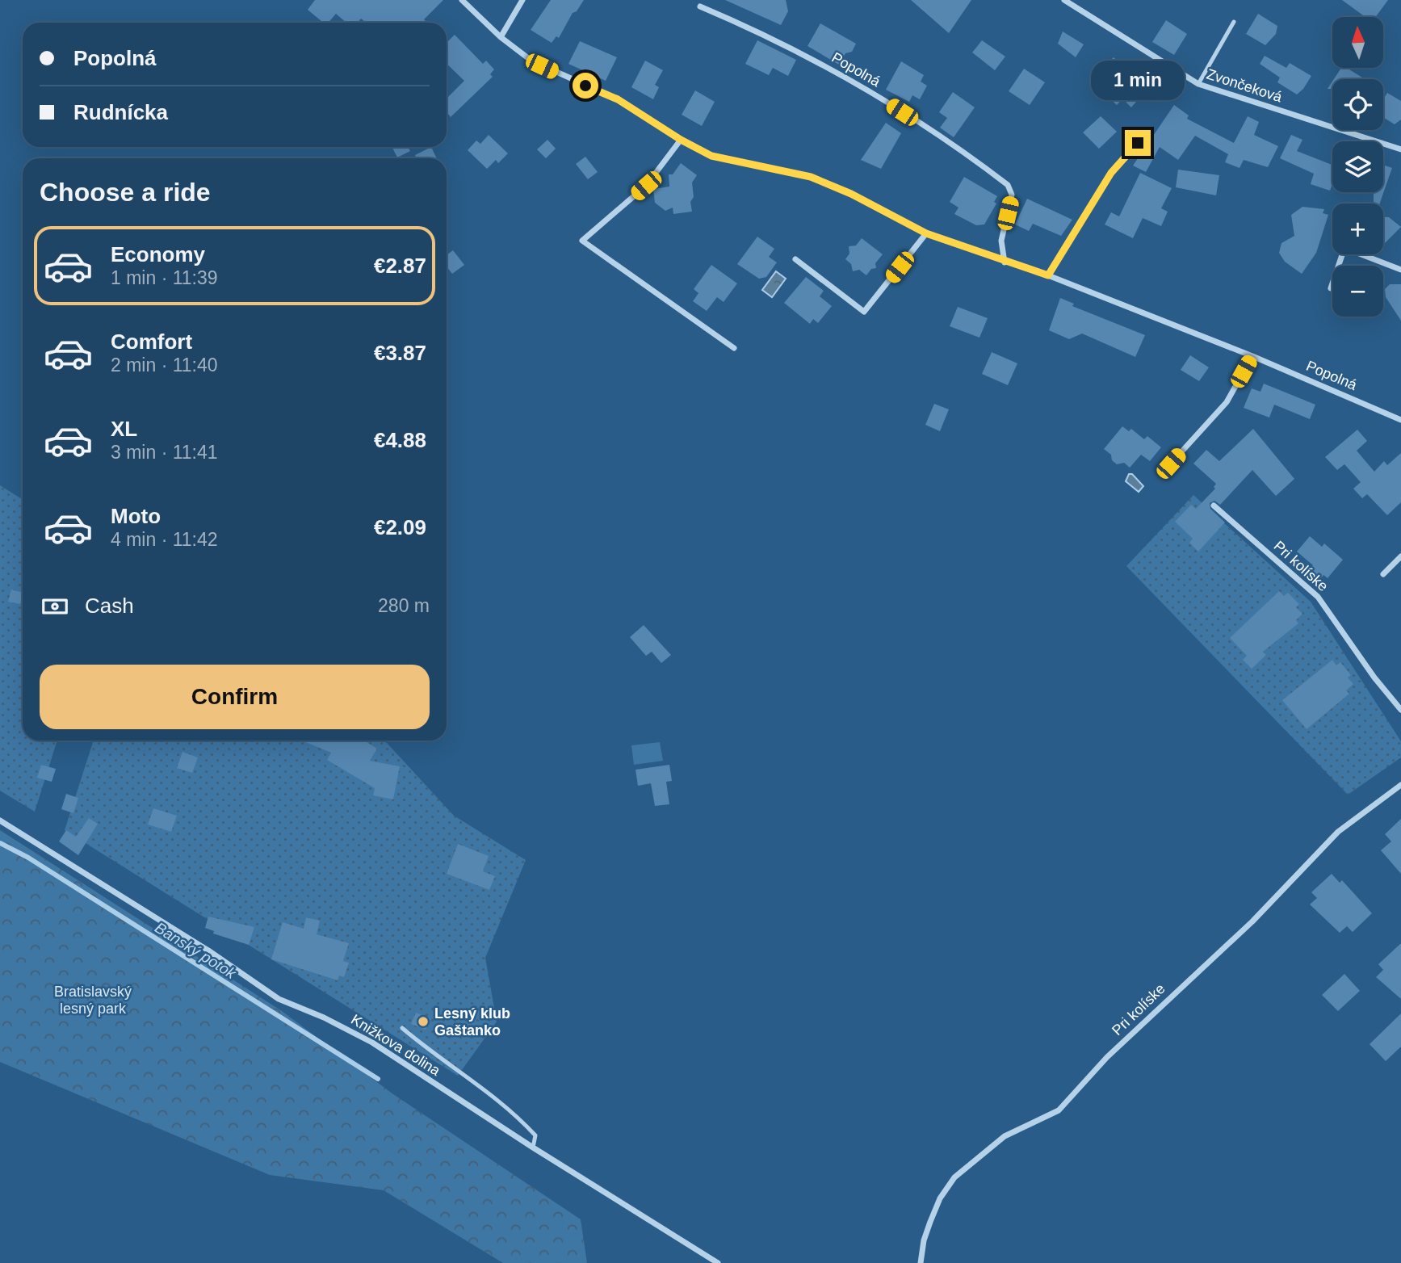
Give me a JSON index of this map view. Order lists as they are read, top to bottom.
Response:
{
  "streets": {
    "street": [
      "Popolná",
      "Zvončeková",
      "Pri kolíske",
      "Knižkova dolina"
    ]
  },
  "water": ["Banský potok"],
  "parks": ["Bratislavský lesný park"],
  "places": ["Lesný klub Gaštanko"],
  "north": "top",
  "page": {
    "map_buttons": ["+", "−"],
    "banner": ["Popolná", "Rudnícka"],
    "bubble": "1 min",
    "heading": "Choose a ride",
    "list": [
      {
        "name": "Economy",
        "note": "1 min · 11:39",
        "value": "€2.87"
      },
      {
        "name": "Comfort",
        "note": "2 min · 11:40",
        "value": "€3.87"
      },
      {
        "name": "XL",
        "note": "3 min · 11:41",
        "value": "€4.88"
      },
      {
        "name": "Moto",
        "note": "4 min · 11:42",
        "value": "€2.09"
      }
    ],
    "pay": ["Cash", "280 m"],
    "buttons": "Confirm"
  }
}
